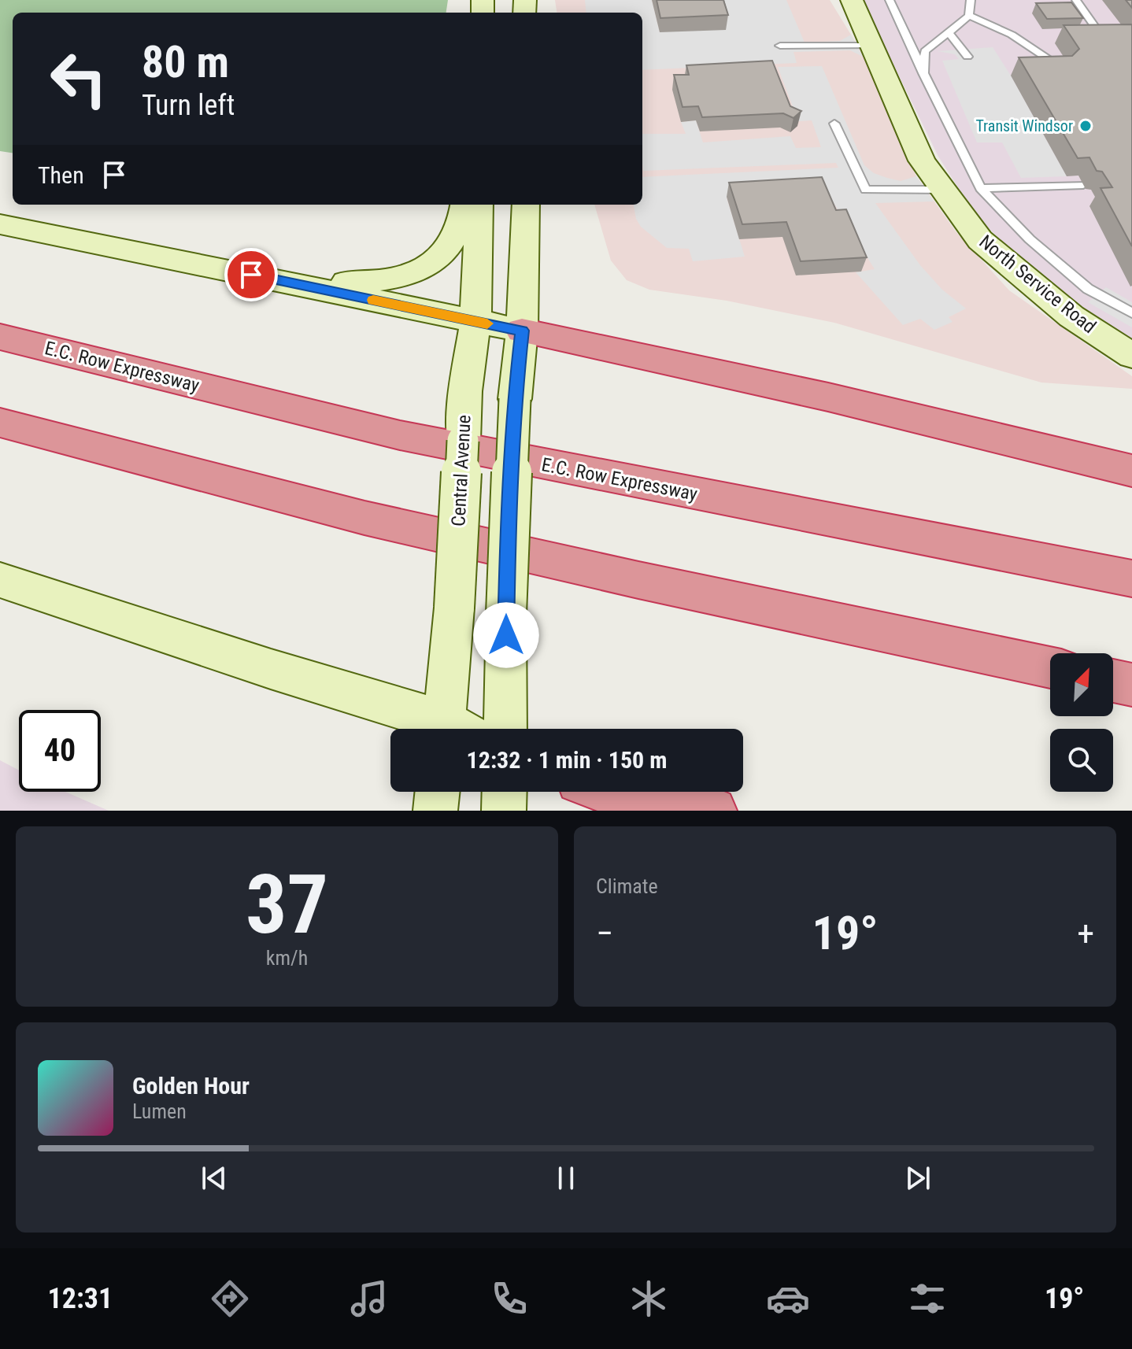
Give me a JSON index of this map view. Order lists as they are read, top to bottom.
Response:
{
  "streets": {
    "highway": ["E.C. Row Expressway"],
    "street": ["North Service Road", "Central Avenue"]
  },
  "places": ["Transit Windsor"],
  "north": "top right",
  "page": {
    "turn": ["80 m", "Turn left"],
    "then": "Then",
    "limit": "40",
    "trip": "12:32 · 1 min · 150 m",
    "tile": [
      ["37", "km/h"],
      "Climate"
    ],
    "heat": ["−", "19°", "+"],
    "song": ["Golden Hour", "Lumen"],
    "tabs": ["12:31", "19°"]
  }
}
